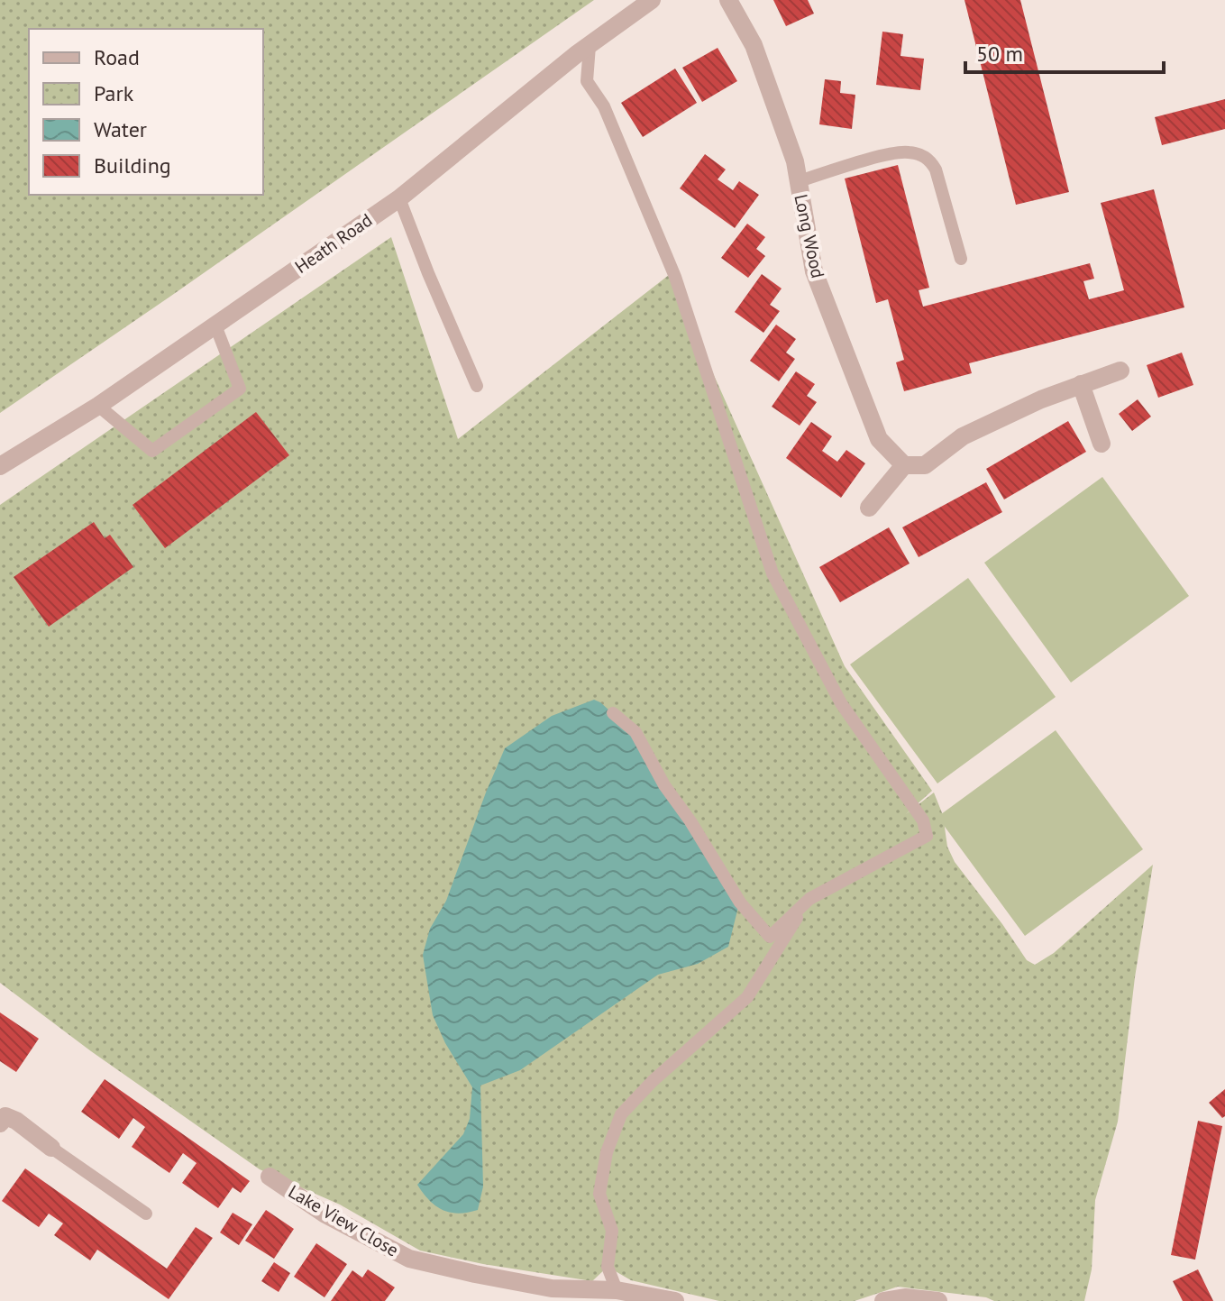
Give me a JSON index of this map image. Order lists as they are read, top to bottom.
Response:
{
  "streets": {
    "street": ["Long Wood", "Heath Road", "Lake View Close"]
  },
  "legend": [
    "Road",
    "Park",
    "Water",
    "Building"
  ],
  "scale_bar": "50 m"
}
